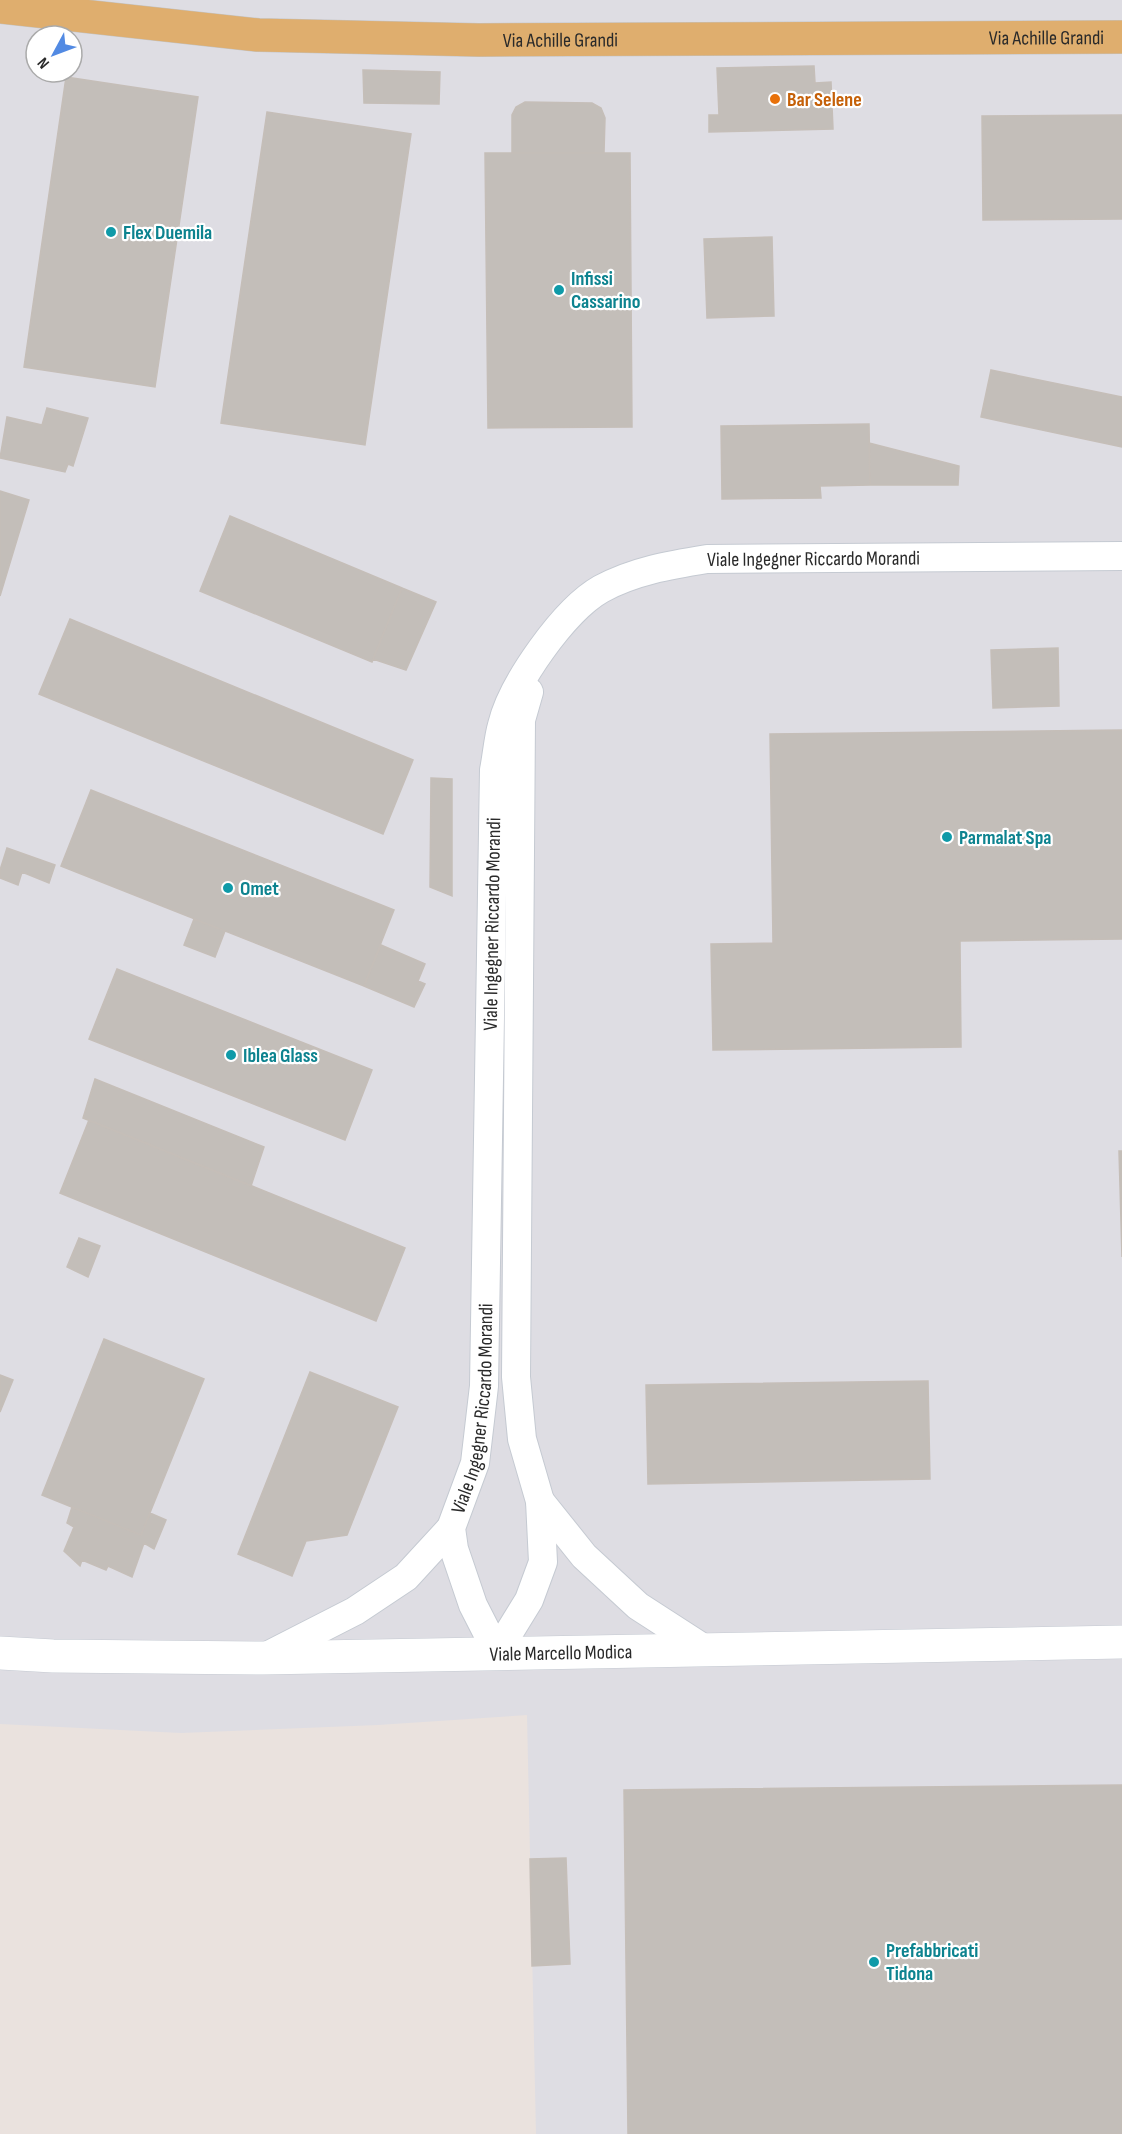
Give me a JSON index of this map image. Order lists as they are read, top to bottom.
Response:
{
  "streets": {
    "main road": ["Via Achille Grandi"],
    "street": ["Viale Ingegner Riccardo Morandi", "Viale Marcello Modica"]
  },
  "crossings": [
    ["Viale Ingegner Riccardo Morandi", "Viale Marcello Modica"]
  ],
  "places": [
    "Bar Selene",
    "Flex Duemila",
    "Infissi Cassarino",
    "Parmalat Spa",
    "Omet",
    "Iblea Glass",
    "Prefabbricati Tidona"
  ],
  "north": "bottom left"
}
